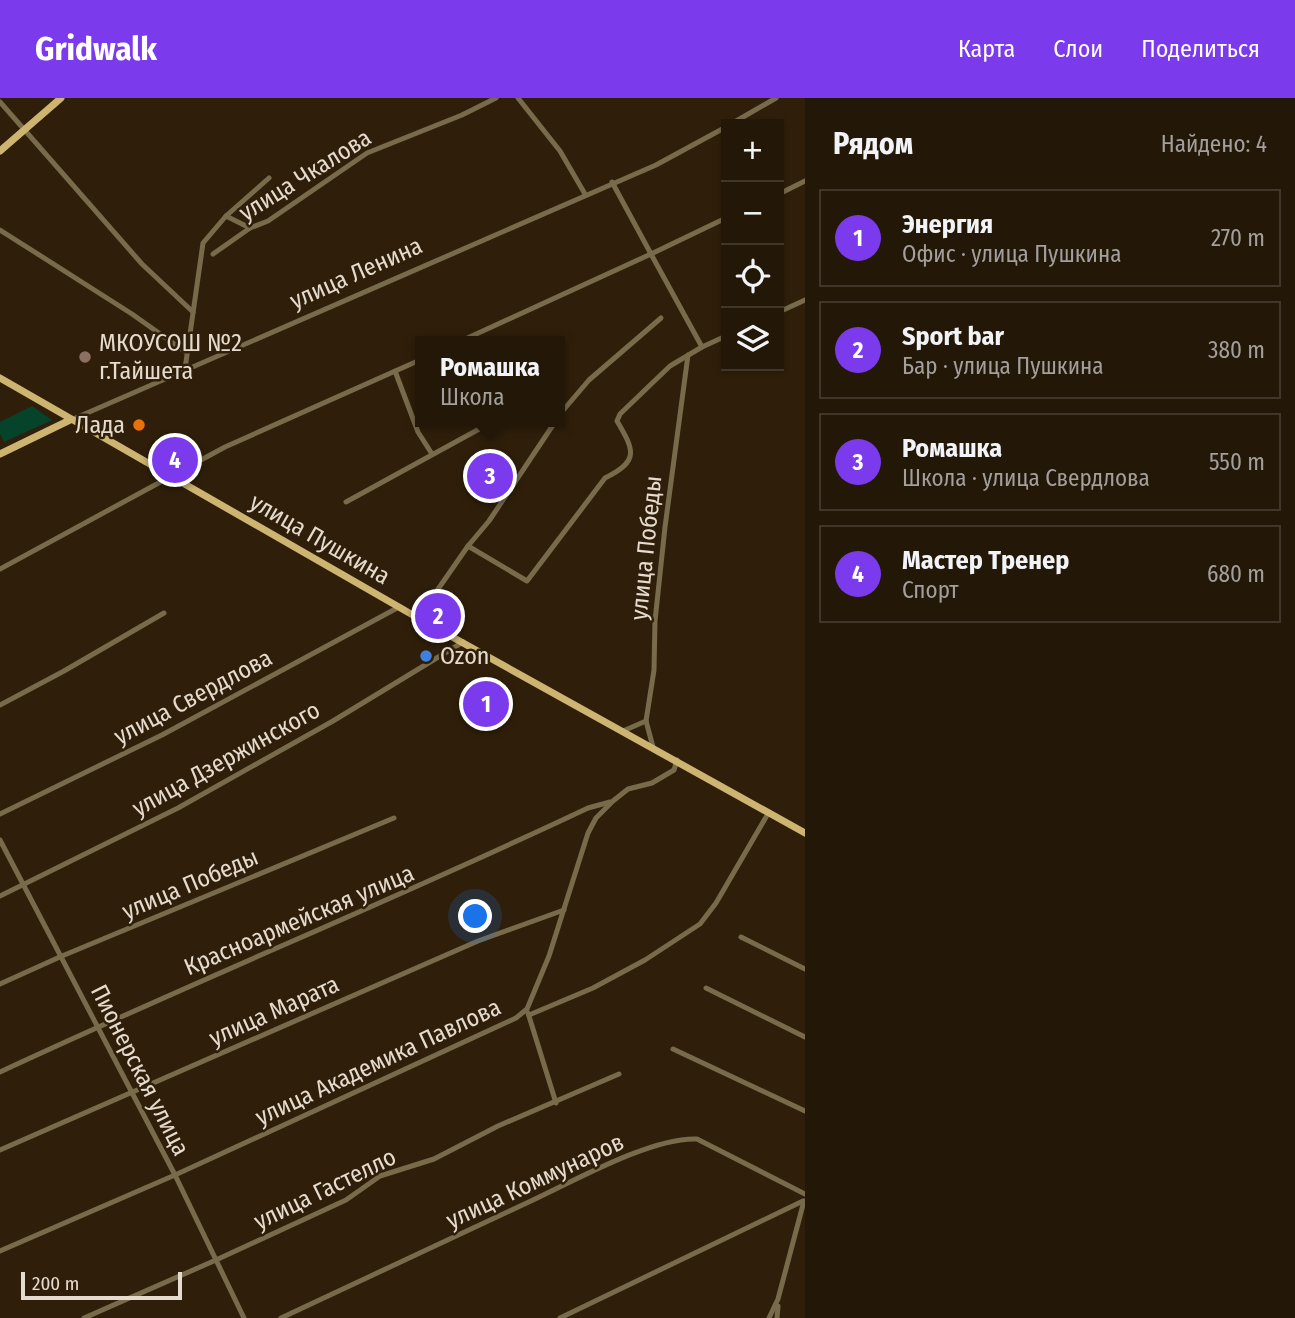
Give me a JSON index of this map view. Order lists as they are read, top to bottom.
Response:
{
  "streets": {
    "main road": ["улица Ленина", "улица Пушкина"],
    "street": [
      "улица Чкалова",
      "улица Победы",
      "улица Свердлова",
      "улица Дзержинского",
      "Красноармейская улица",
      "улица Марата",
      "улица Академика Павлова",
      "Пионерская улица",
      "улица Коммунаров",
      "улица Гастелло"
    ]
  },
  "crossings": [
    ["улица Ленина", "улица Пушкина"],
    ["улица Пушкина", "улица Свердлова"],
    ["улица Пушкина", "улица Дзержинского"],
    ["улица Пушкина", "улица Академика Павлова"],
    ["улица Победы", "Пионерская улица"],
    ["улица Дзержинского", "Пионерская улица"],
    ["Красноармейская улица", "улица Академика Павлова"],
    ["Красноармейская улица", "Пионерская улица"],
    ["улица Марата", "улица Академика Павлова"],
    ["улица Марата", "Пионерская улица"],
    ["улица Академика Павлова", "Пионерская улица"],
    ["Пионерская улица", "улица Гастелло"]
  ],
  "places": ["МКОУСОШ №2 г.Тайшета", "Лада", "Ozon"],
  "scale_bar": "200 m",
  "page": {
    "header": "Gridwalk",
    "nav": ["Карта", "Слои", "Поделиться"],
    "heading": ["Рядом", "Найдено: 4"],
    "map_buttons": ["+", "−"],
    "list": [
      {
        "mark": "1",
        "name": "Энергия",
        "note": "Офис · улица Пушкина",
        "value": "270 m"
      },
      {
        "mark": "2",
        "name": "Sport bar",
        "note": "Бар · улица Пушкина",
        "value": "380 m"
      },
      {
        "mark": "3",
        "name": "Ромашка",
        "note": "Школа · улица Свердлова",
        "value": "550 m"
      },
      {
        "mark": "4",
        "name": "Мастер Тренер",
        "note": "Спорт",
        "value": "680 m"
      }
    ],
    "popup": ["Ромашка", "Школа"],
    "pins": [
      "4",
      "3",
      "2",
      "1"
    ],
    "scale": "200 m"
  }
}
